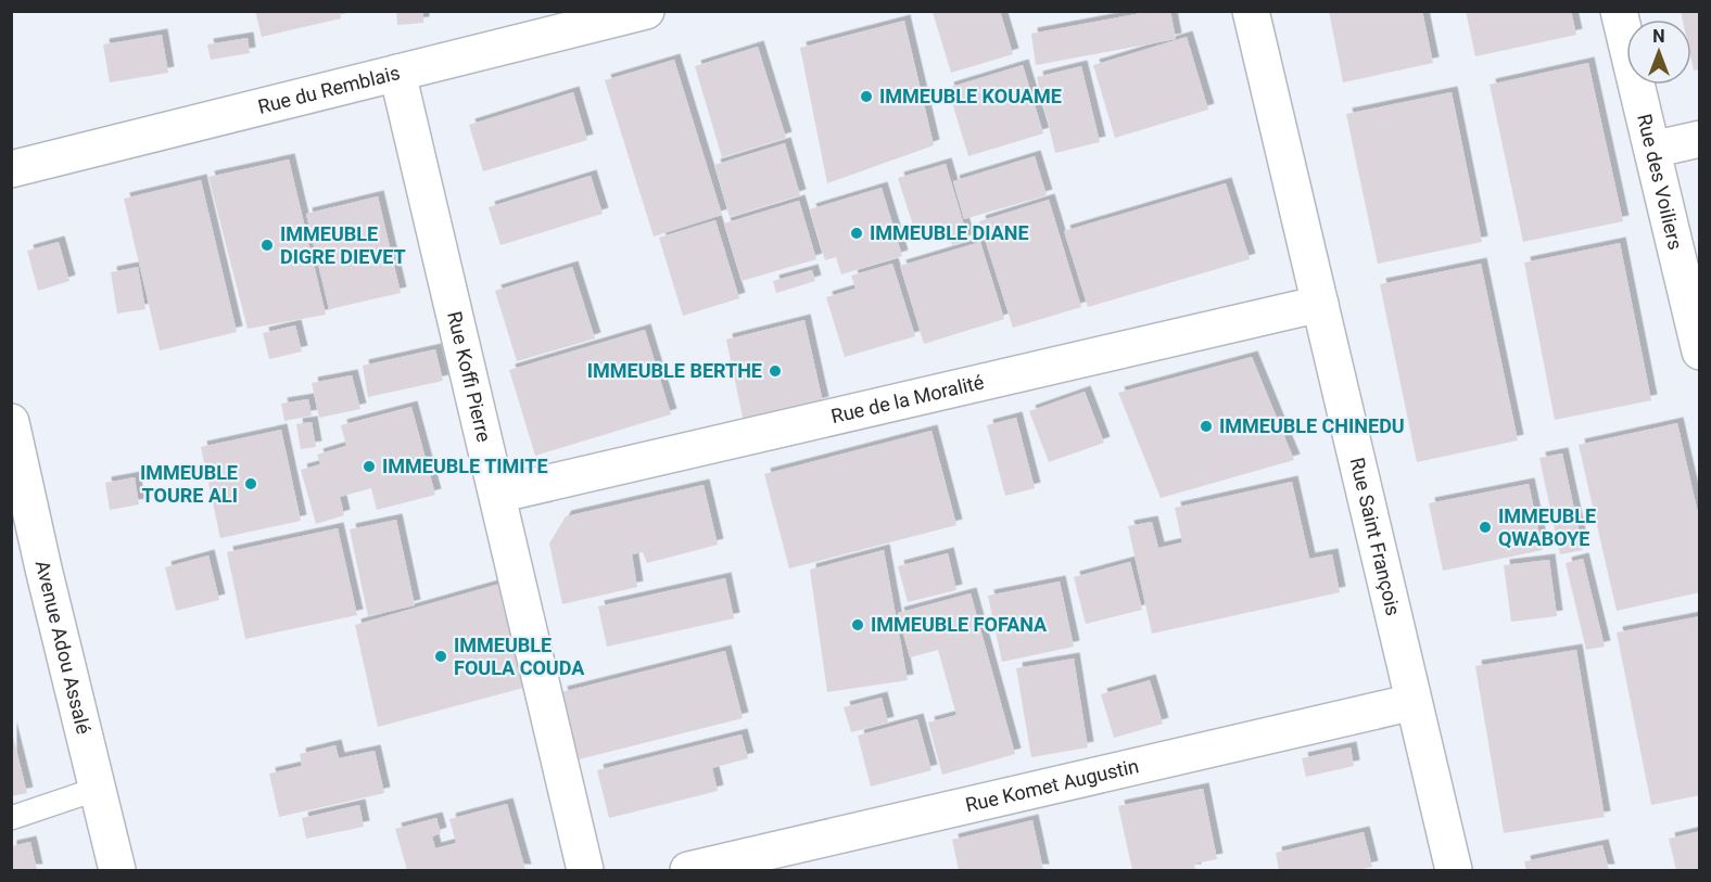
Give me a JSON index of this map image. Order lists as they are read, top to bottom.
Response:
{
  "streets": {
    "street": [
      "Rue du Remblais",
      "Rue des Voiliers",
      "Rue Koffi Pierre",
      "Rue de la Moralité",
      "Rue Saint François",
      "Avenue Adou Assalé",
      "Rue Komet Augustin"
    ]
  },
  "crossings": [
    ["Rue du Remblais", "Rue Koffi Pierre"],
    ["Rue Koffi Pierre", "Rue de la Moralité"],
    ["Rue de la Moralité", "Rue Saint François"],
    ["Rue Saint François", "Rue Komet Augustin"]
  ],
  "places": [
    "IMMEUBLE KOUAME",
    "IMMEUBLE DIANE",
    "IMMEUBLE DIGRE DIEVET",
    "IMMEUBLE BERTHE",
    "IMMEUBLE CHINEDU",
    "IMMEUBLE TIMITE",
    "IMMEUBLE TOURE ALI",
    "IMMEUBLE QWABOYE",
    "IMMEUBLE FOFANA",
    "IMMEUBLE FOULA COUDA"
  ],
  "north": "top"
}
